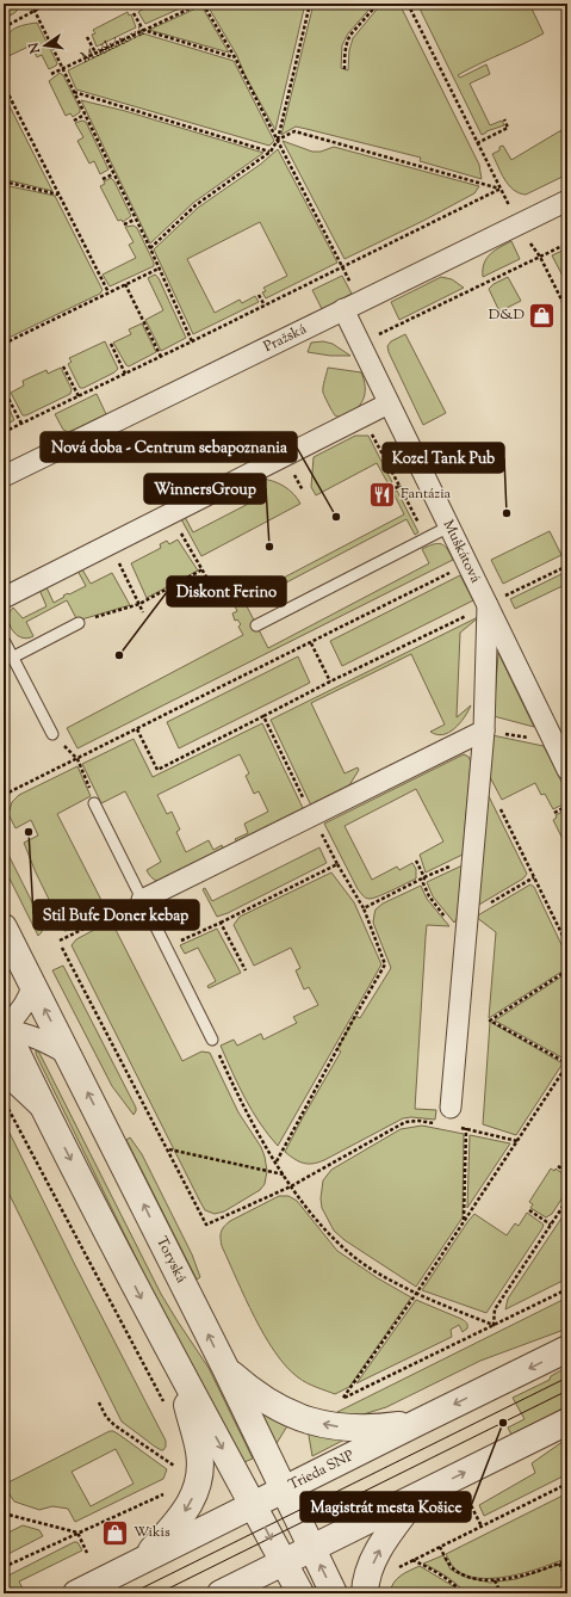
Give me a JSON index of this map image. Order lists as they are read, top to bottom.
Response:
{
  "streets": {
    "street": [
      "Muškátová",
      "Pražská",
      "Toryská",
      "Trieda SNP"
    ]
  },
  "crossings": [
    ["Muškátová", "Pražská"],
    ["Toryská", "Trieda SNP"]
  ],
  "places": {
    "shop": ["D&D", "Wikis"],
    "restaurant": ["Fantázia"],
    "other": [
      "Kozel Tank Pub",
      "Nová doba - Centrum sebapoznania",
      "WinnersGroup",
      "Diskont Ferino",
      "Stil Bufe Doner kebap",
      "Magistrát mesta Košice"
    ]
  },
  "north": "left"
}
